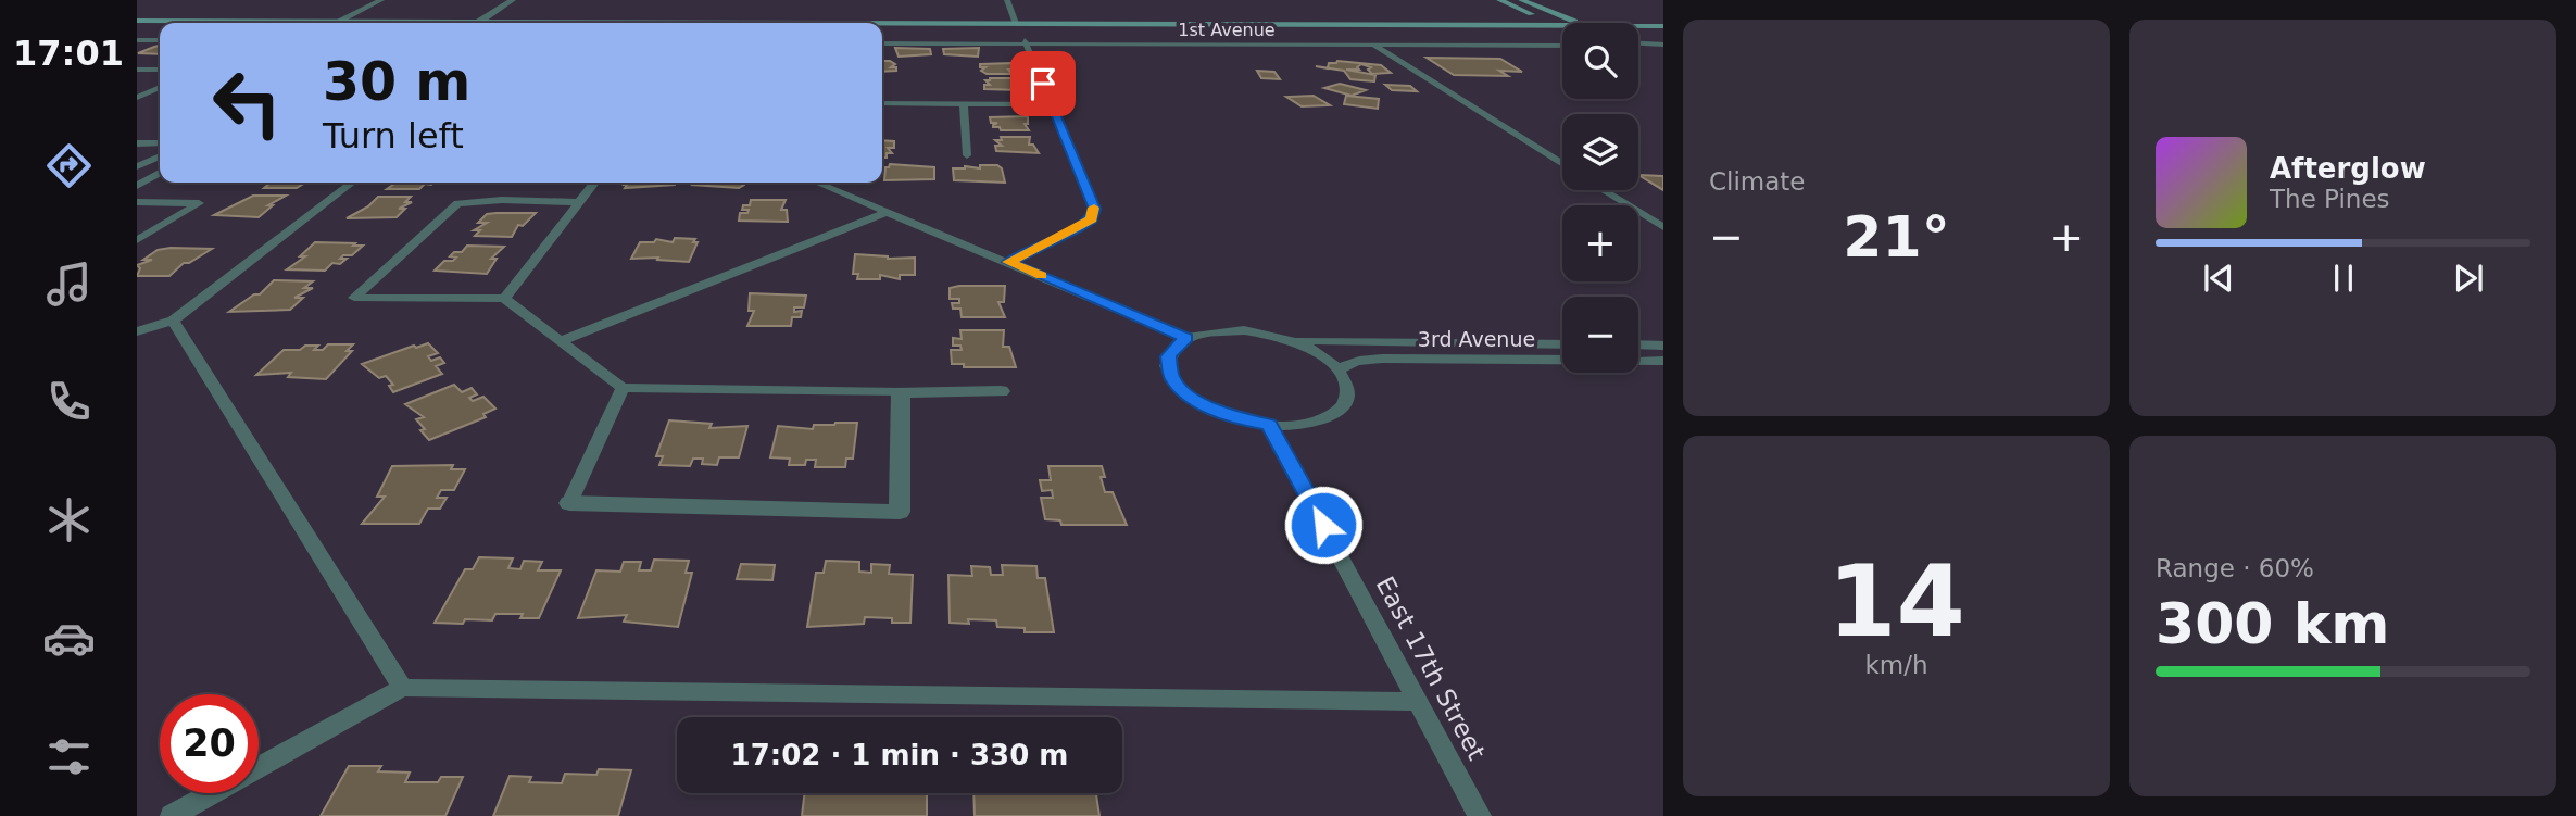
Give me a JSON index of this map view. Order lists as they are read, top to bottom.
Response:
{
  "streets": {
    "lane": ["1st Avenue", "3rd Avenue", "East 17th Street"]
  },
  "page": {
    "tabs": "17:01",
    "tile": [
      "Climate",
      ["14", "km/h"],
      ["Range · 60%", "300 km"]
    ],
    "map_buttons": ["+", "−"],
    "turn": ["30 m", "Turn left"],
    "song": ["Afterglow", "The Pines"],
    "heat": ["−", "21°", "+"],
    "limit": "20",
    "trip": "17:02 · 1 min · 330 m"
  }
}
